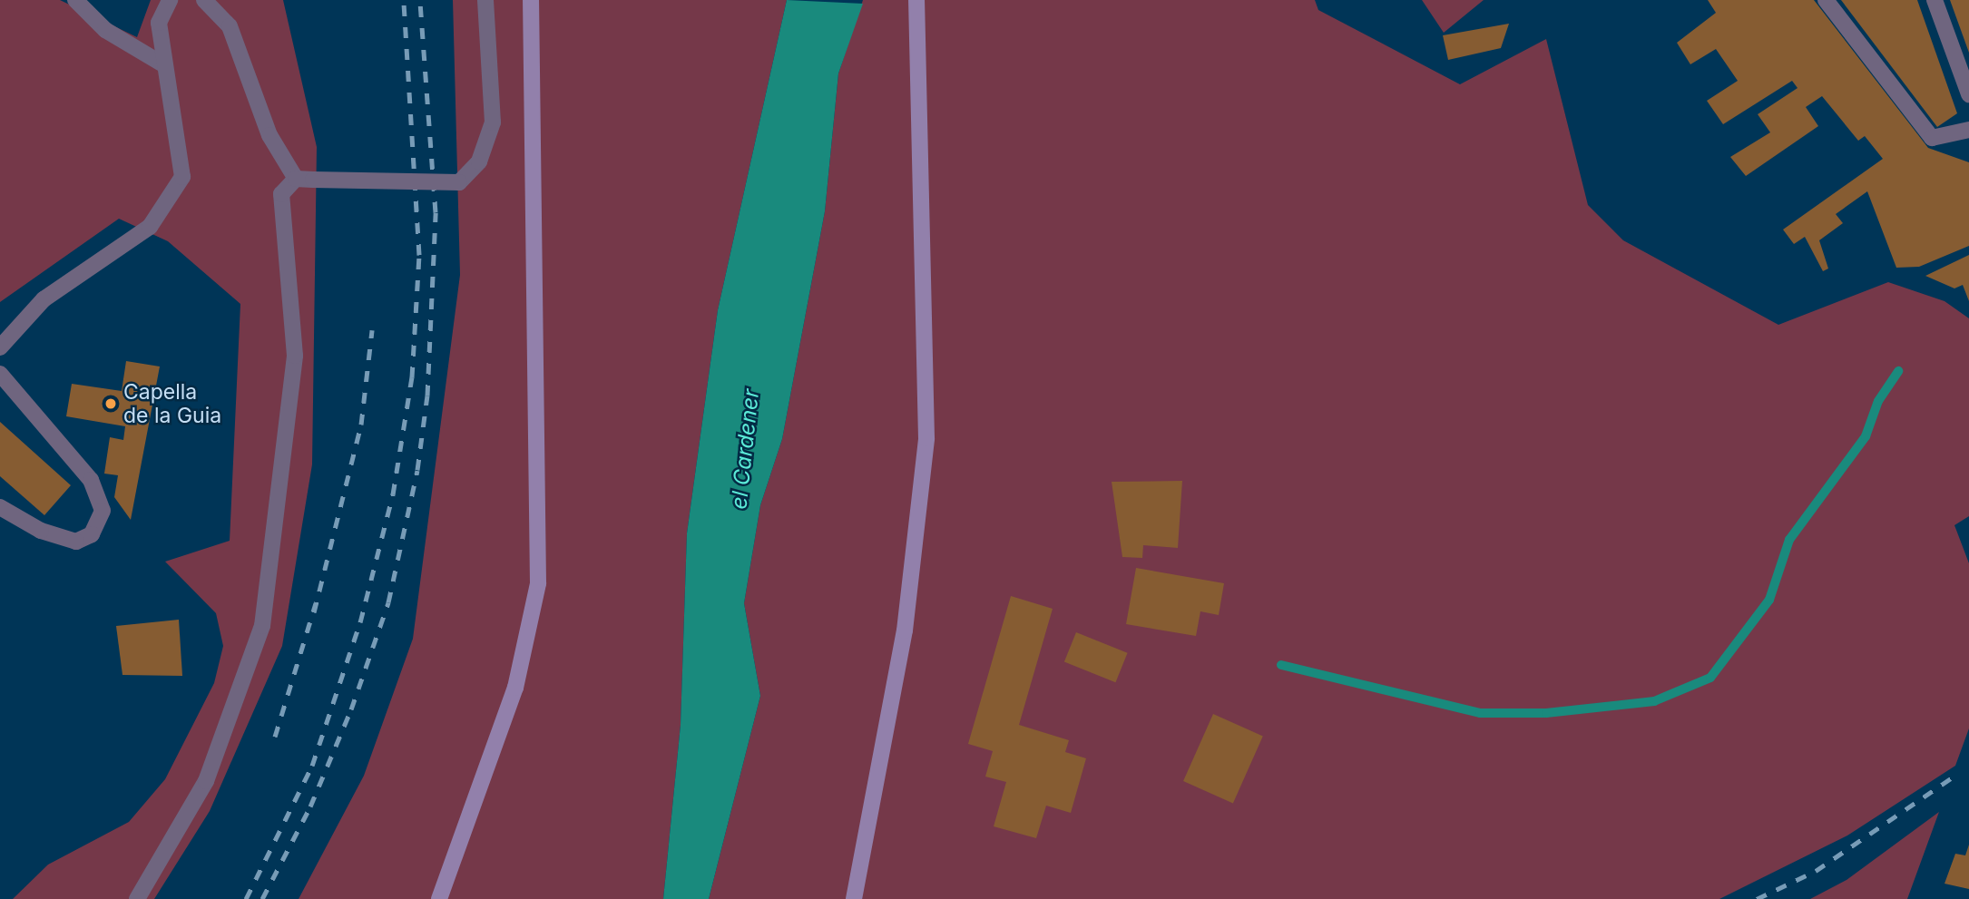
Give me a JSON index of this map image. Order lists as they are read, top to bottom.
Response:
{
  "water": ["el Cardener"],
  "places": ["Capella de la Guia"]
}
